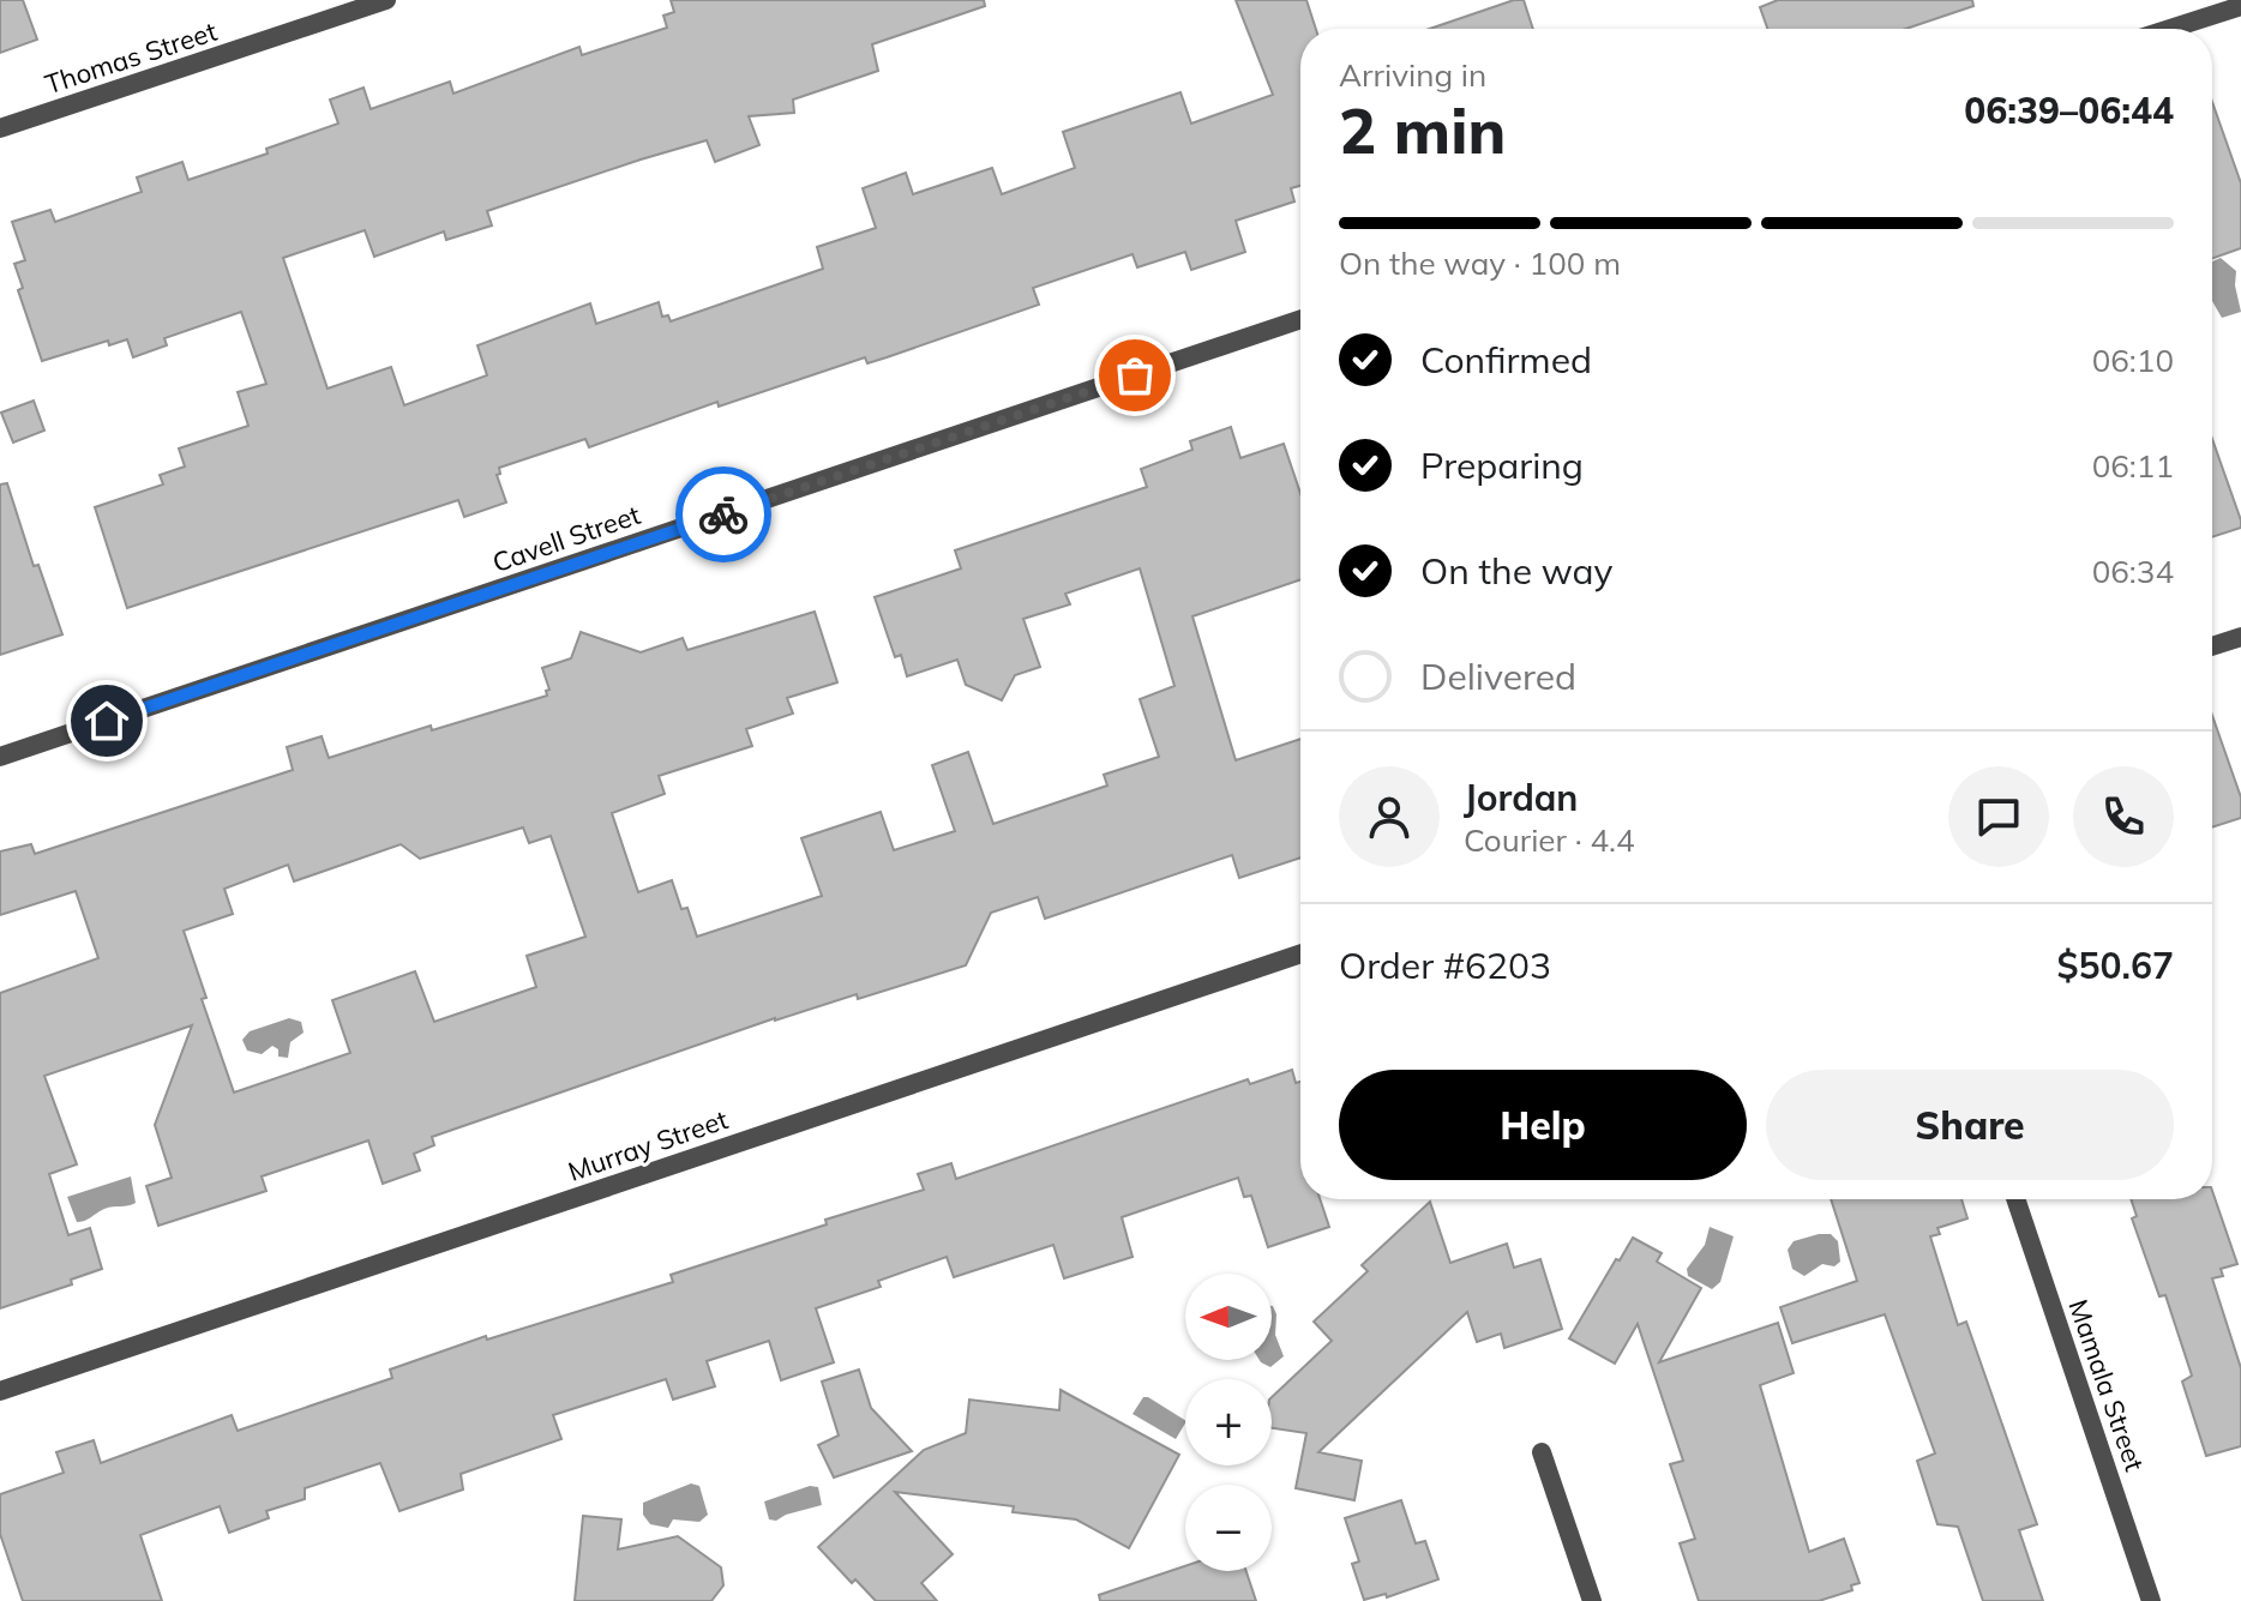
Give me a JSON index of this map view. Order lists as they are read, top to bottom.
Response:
{
  "streets": {
    "street": [
      "Thomas Street",
      "Cavell Street",
      "Murray Street",
      "Mamala Street"
    ]
  },
  "north": "left",
  "page": {
    "heading": ["2 min", "Arriving in", "06:39–06:44"],
    "panel": [
      "Jordan",
      "Courier · 4.4",
      "Order #6203",
      "$50.67"
    ],
    "bar": "On the way · 100 m",
    "list": [
      ["Confirmed", "06:10"],
      ["Preparing", "06:11"],
      ["On the way", "06:34"],
      "Delivered"
    ],
    "buttons": ["Help", "Share"],
    "map_buttons": ["+", "−"]
  }
}
